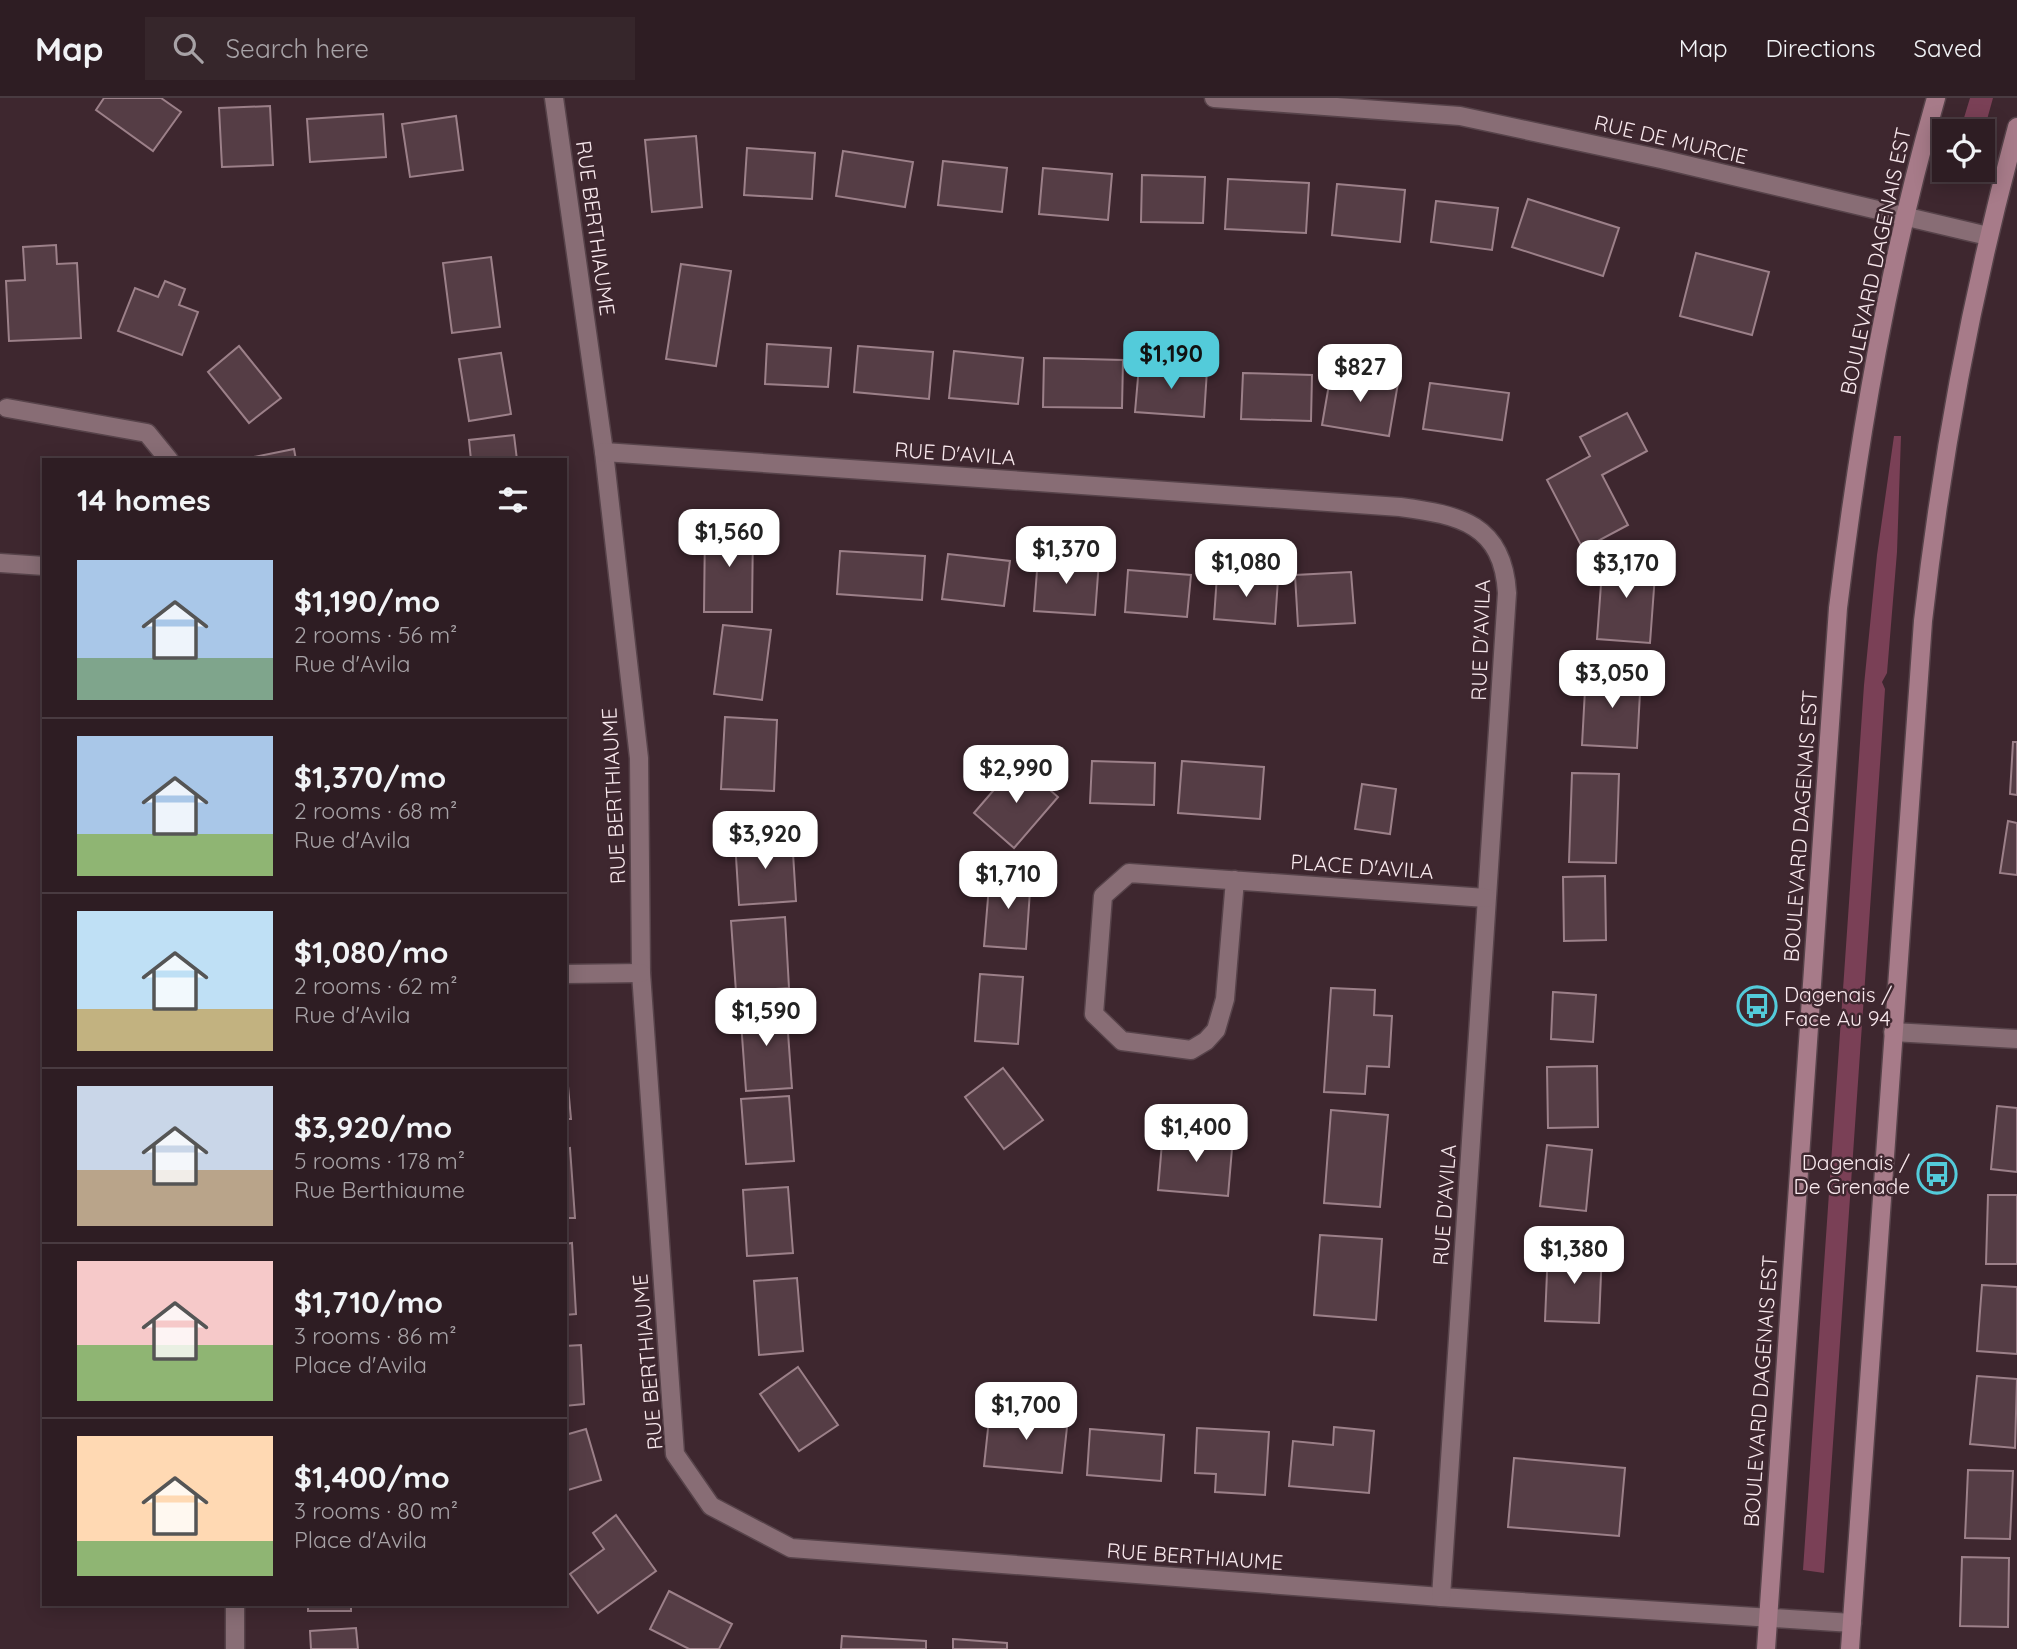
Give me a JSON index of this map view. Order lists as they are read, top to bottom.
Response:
{
  "streets": {
    "main road": ["BOULEVARD DAGENAIS EST"],
    "street": [
      "RUE DE MURCIE",
      "RUE BERTHIAUME",
      "RUE D'AVILA",
      "PLACE D'AVILA"
    ]
  },
  "crossings": [
    ["RUE DE MURCIE", "BOULEVARD DAGENAIS EST"],
    ["RUE BERTHIAUME", "BOULEVARD DAGENAIS EST"],
    ["RUE BERTHIAUME", "RUE D'AVILA"],
    ["RUE D'AVILA", "PLACE D'AVILA"]
  ],
  "places": {
    "bus stop": ["Dagenais / Face Au 94", "Dagenais / De Grenade"]
  },
  "page": {
    "header": "Map",
    "search": "Search here",
    "nav": ["Map", "Directions", "Saved"],
    "price": [
      "$1,190",
      "$827",
      "$1,560",
      "$1,370",
      "$1,080",
      "$3,170",
      "$3,050",
      "$2,990",
      "$3,920",
      "$1,710",
      "$1,590",
      "$1,400",
      "$1,380",
      "$1,700"
    ],
    "heading": "14 homes",
    "list": [
      {
        "name": "$1,190/mo",
        "note": "2 rooms · 56 m² · Rue d'Avila"
      },
      {
        "name": "$1,370/mo",
        "note": "2 rooms · 68 m² · Rue d'Avila"
      },
      {
        "name": "$1,080/mo",
        "note": "2 rooms · 62 m² · Rue d'Avila"
      },
      {
        "name": "$3,920/mo",
        "note": "5 rooms · 178 m² · Rue Berthiaume"
      },
      {
        "name": "$1,710/mo",
        "note": "3 rooms · 86 m² · Place d'Avila"
      },
      {
        "name": "$1,400/mo",
        "note": "3 rooms · 80 m² · Place d'Avila"
      }
    ]
  }
}
